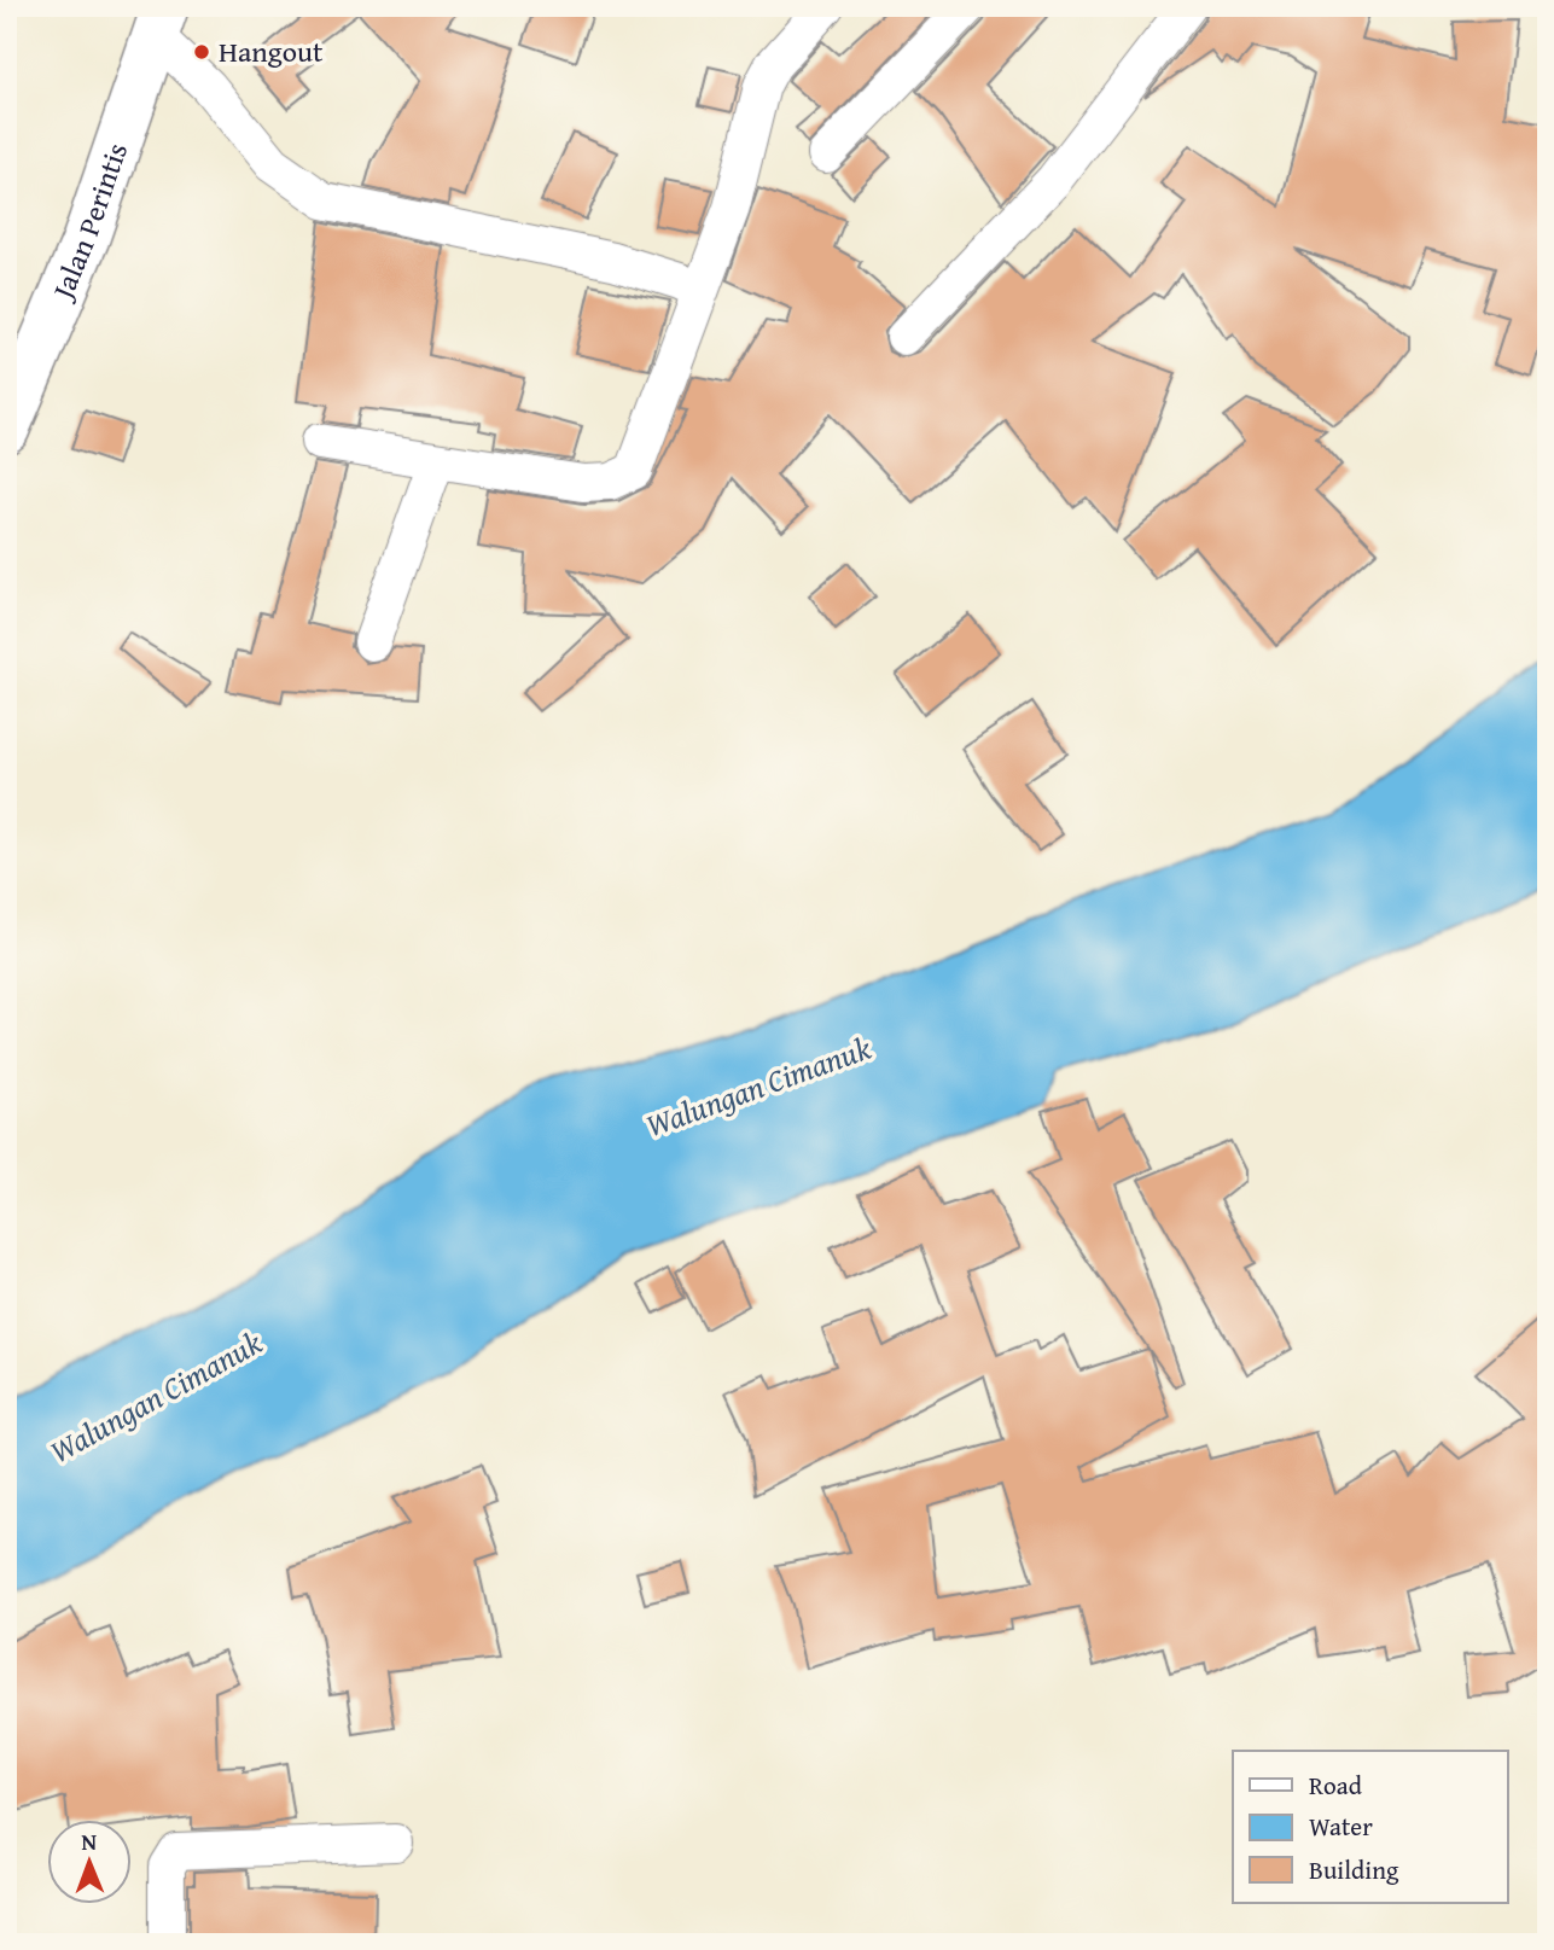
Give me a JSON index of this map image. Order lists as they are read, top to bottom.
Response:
{
  "streets": {
    "street": ["Jalan Perintis"]
  },
  "water": ["Walungan Cimanuk"],
  "places": ["Hangout"],
  "legend": ["Road", "Water", "Building"],
  "north": "top"
}
